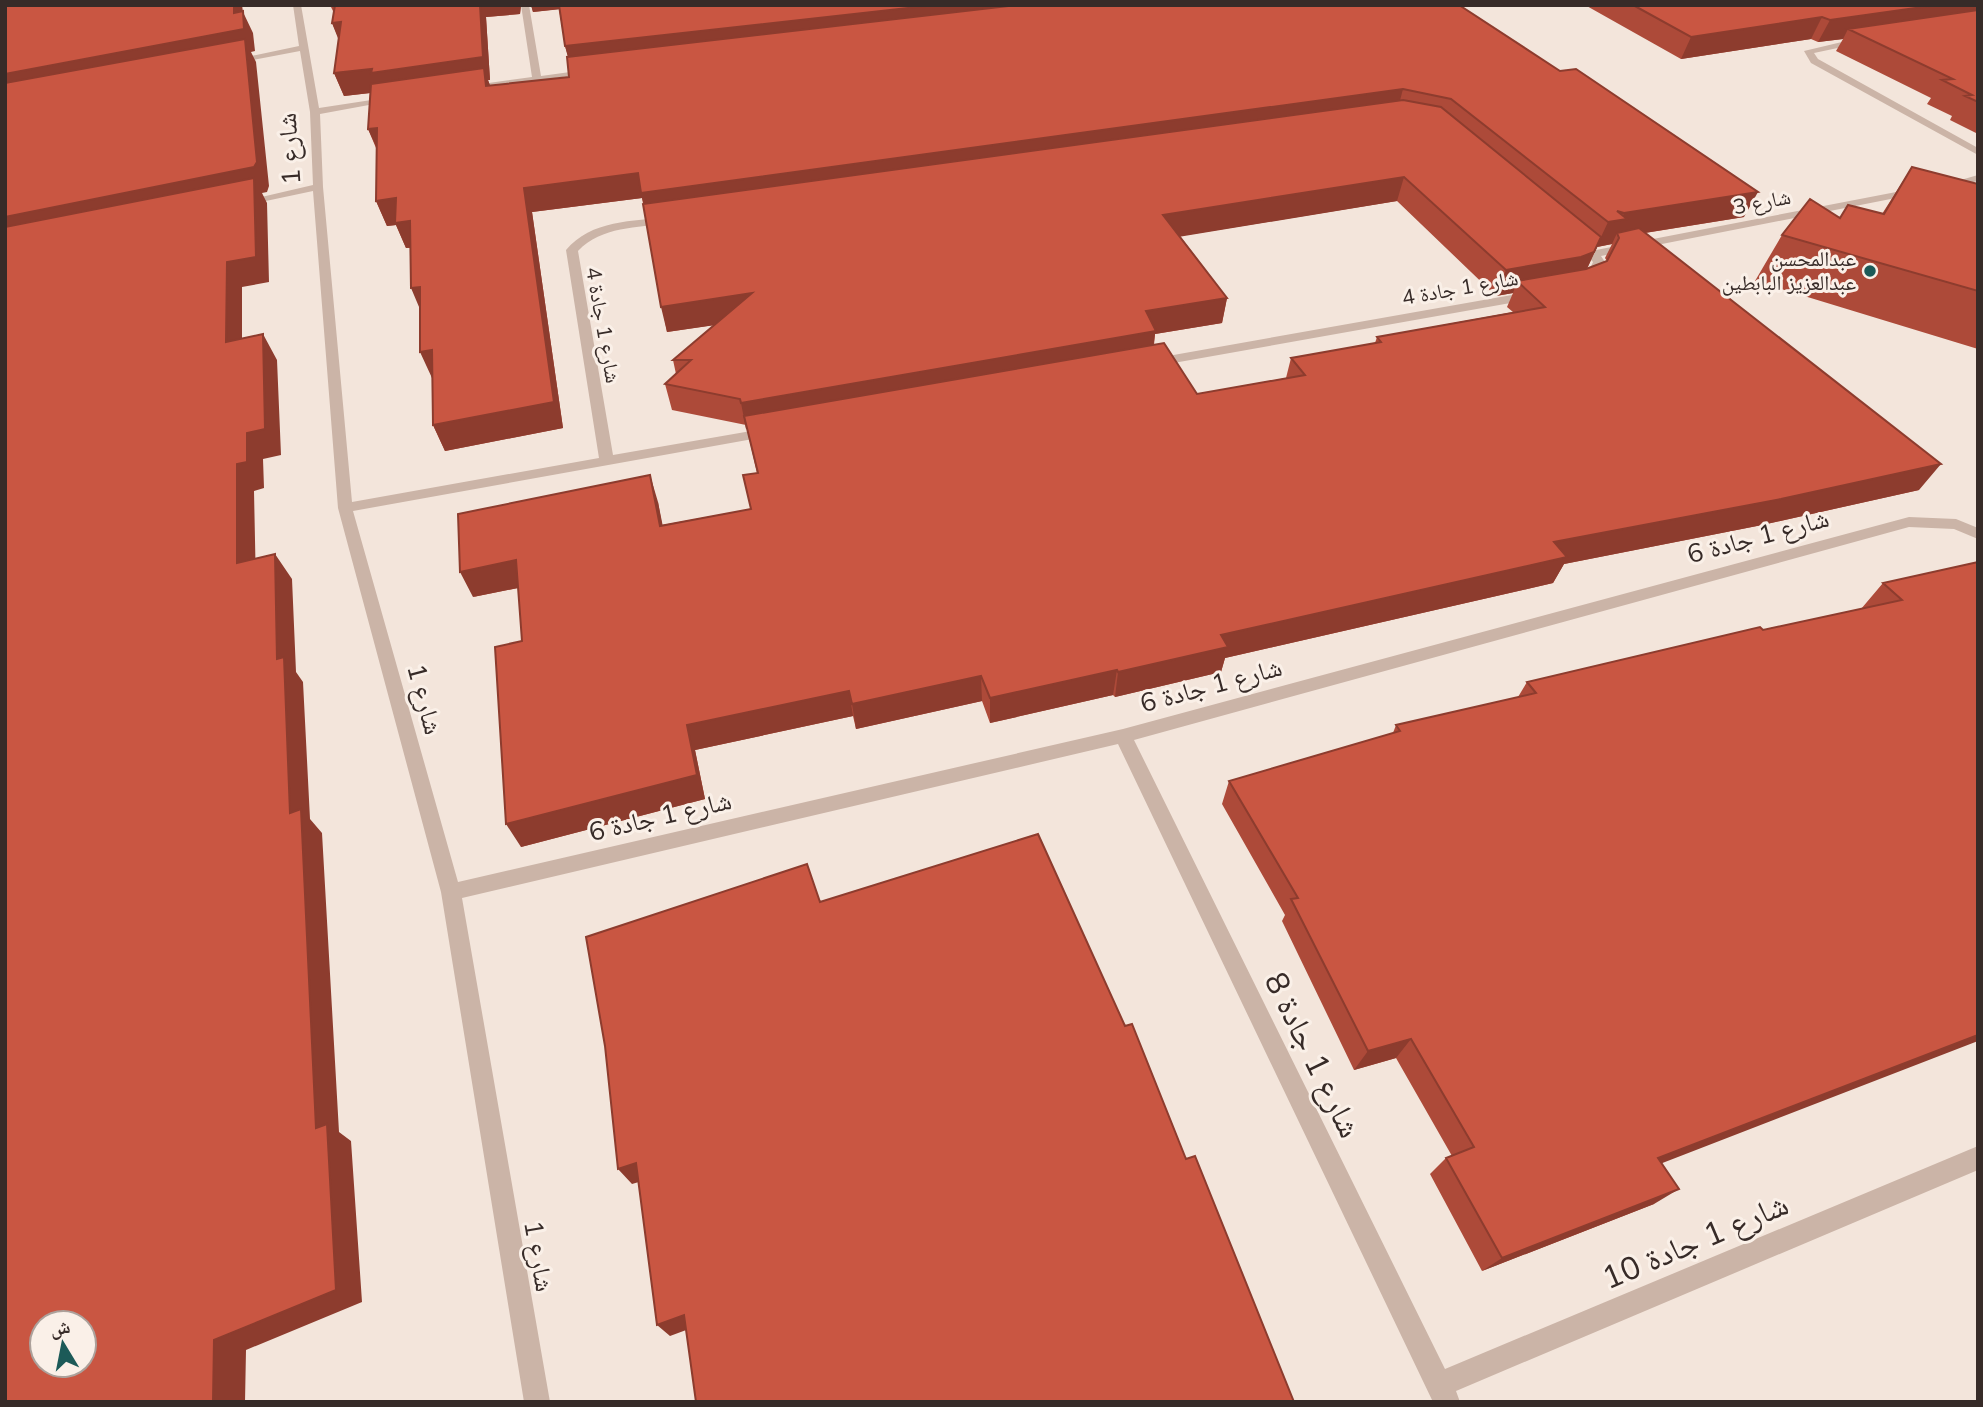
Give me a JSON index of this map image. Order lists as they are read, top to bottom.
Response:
{
  "streets": {
    "street": [
      "شارع 1",
      "شارع 3",
      "شارع 1 جادة 4",
      "شارع 1 جادة 6",
      "شارع 1 جادة 8",
      "شارع 1 جادة 10"
    ]
  },
  "crossings": [
    ["شارع 1", "شارع 1 جادة 6"],
    ["شارع 1 جادة 6", "شارع 1 جادة 8"],
    ["شارع 1 جادة 8", "شارع 1 جادة 10"]
  ],
  "places": ["عبدالمحسن عبدالعزيز البابطين"],
  "north": "top"
}
